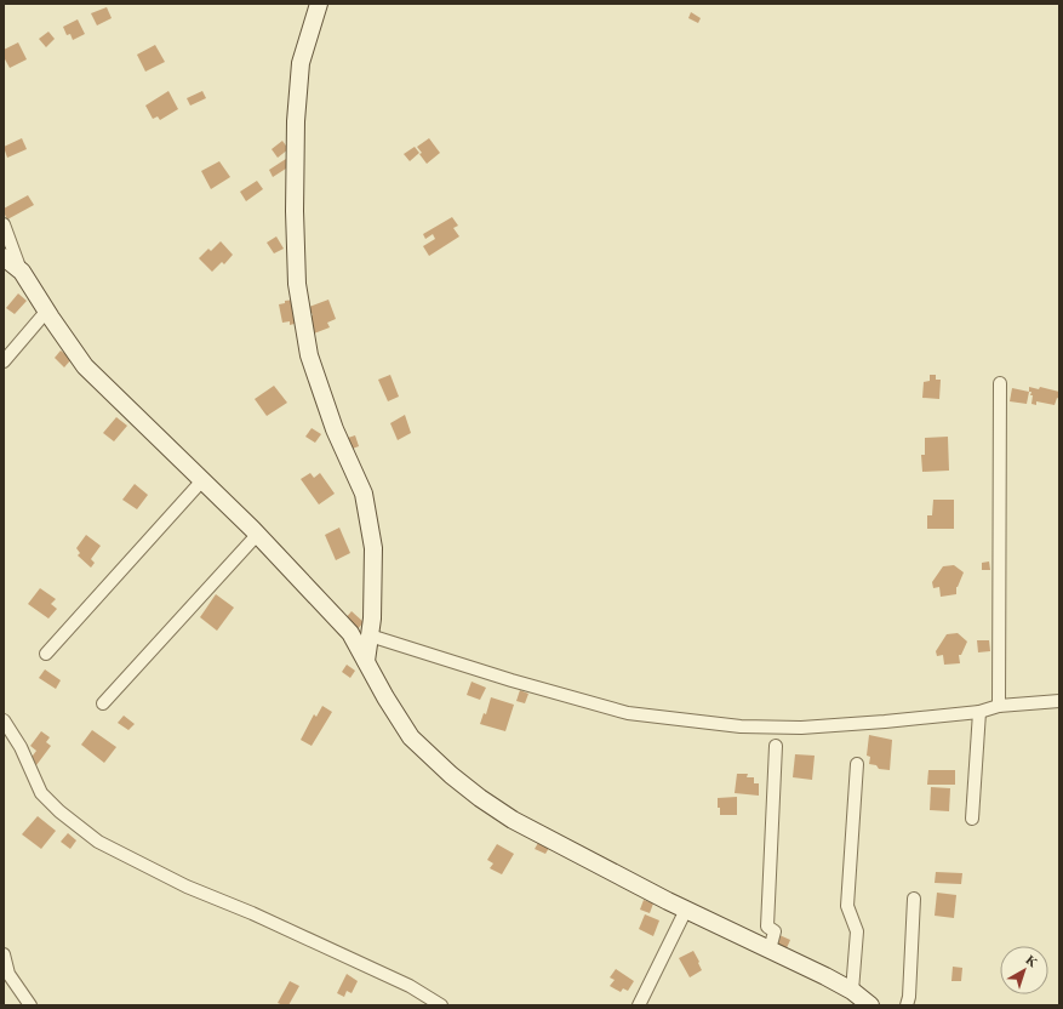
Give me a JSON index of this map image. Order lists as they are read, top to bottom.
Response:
{
  "north": "top right"
}
